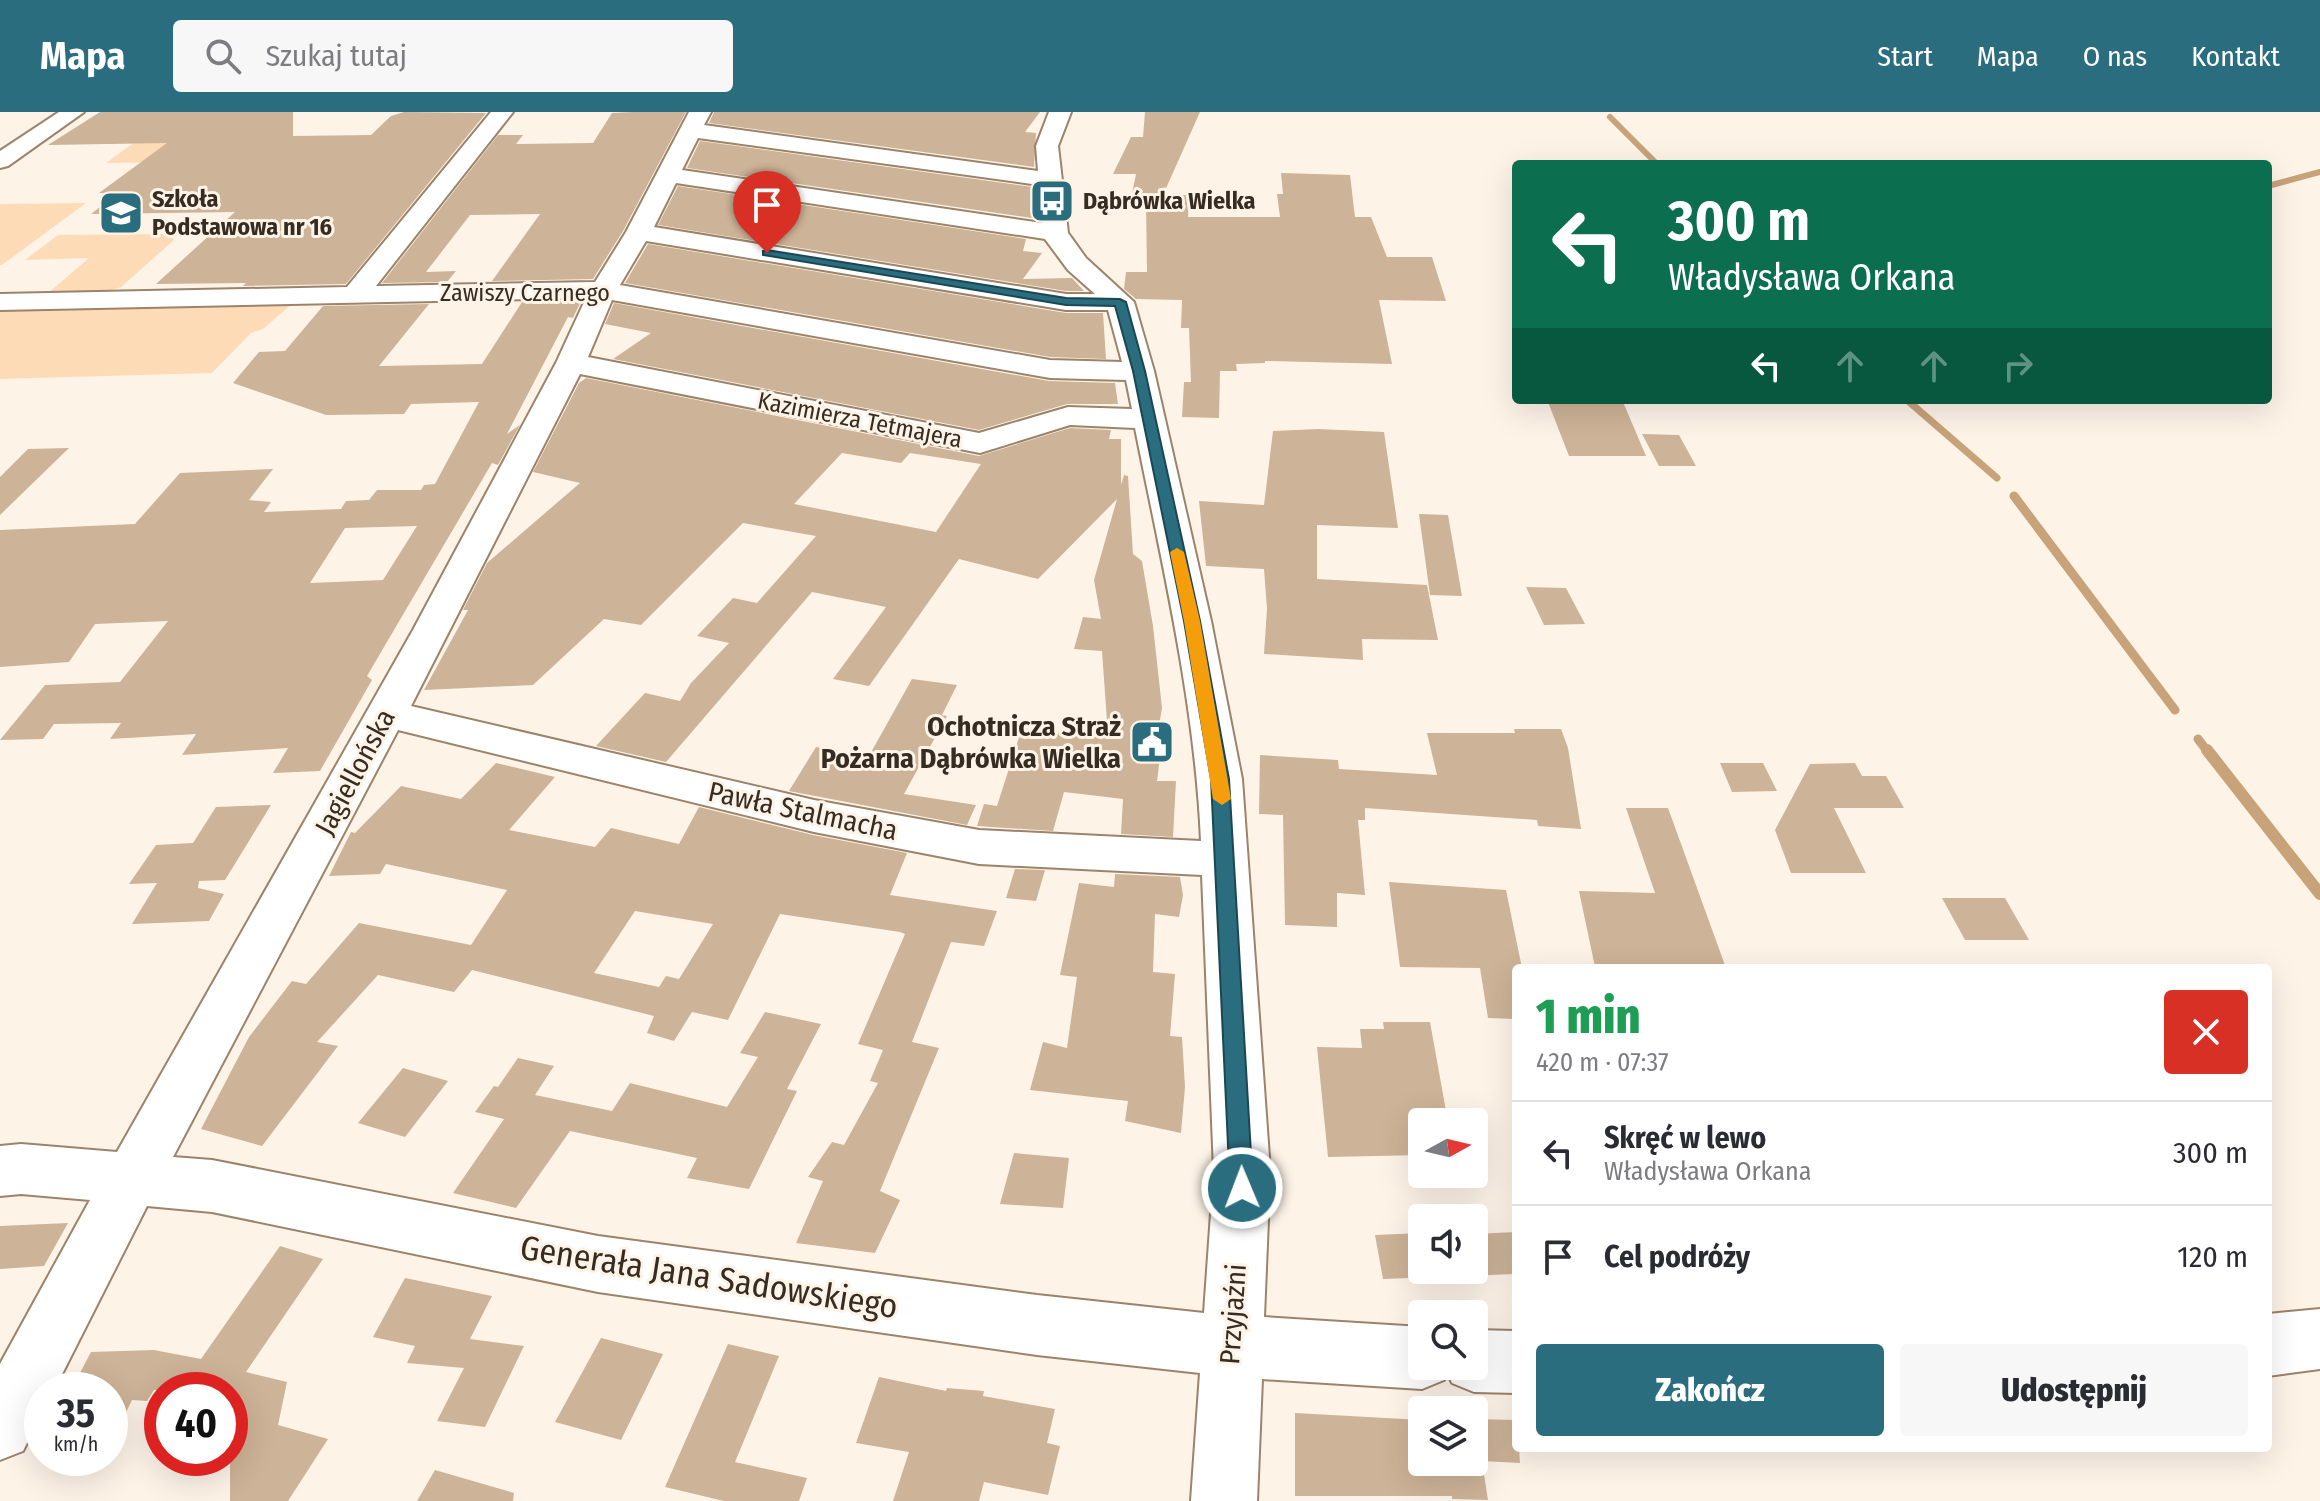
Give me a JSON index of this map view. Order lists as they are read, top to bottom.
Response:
{
  "streets": {
    "street": [
      "Zawiszy Czarnego",
      "Kazimierza Tetmajera",
      "Jagiellońska",
      "Pawła Stalmacha",
      "Generała Jana Sadowskiego",
      "Przyjaźni"
    ]
  },
  "crossings": [
    ["Zawiszy Czarnego", "Jagiellońska"],
    ["Zawiszy Czarnego", "Przyjaźni"],
    ["Kazimierza Tetmajera", "Jagiellońska"],
    ["Kazimierza Tetmajera", "Przyjaźni"],
    ["Jagiellońska", "Pawła Stalmacha"],
    ["Jagiellońska", "Generała Jana Sadowskiego"],
    ["Pawła Stalmacha", "Przyjaźni"],
    ["Generała Jana Sadowskiego", "Przyjaźni"]
  ],
  "places": {
    "bus stop": ["Dąbrówka Wielka"],
    "school or university": ["Szkoła Podstawowa nr 16"],
    "public building": ["Ochotnicza Straż Pożarna Dąbrówka Wielka"]
  },
  "north": "right",
  "page": {
    "header": "Mapa",
    "search": "Szukaj tutaj",
    "nav": [
      "Start",
      "Mapa",
      "O nas",
      "Kontakt"
    ],
    "turn": ["300 m", "Władysława Orkana"],
    "heading": ["1 min", "420 m · 07:37"],
    "list": [
      {
        "name": "Skręć w lewo",
        "note": "Władysława Orkana",
        "value": "300 m"
      },
      {
        "name": "Cel podróży",
        "value": "120 m"
      }
    ],
    "buttons": ["Zakończ", "Udostępnij"],
    "speed": "35 km/h",
    "limit": "40"
  }
}
